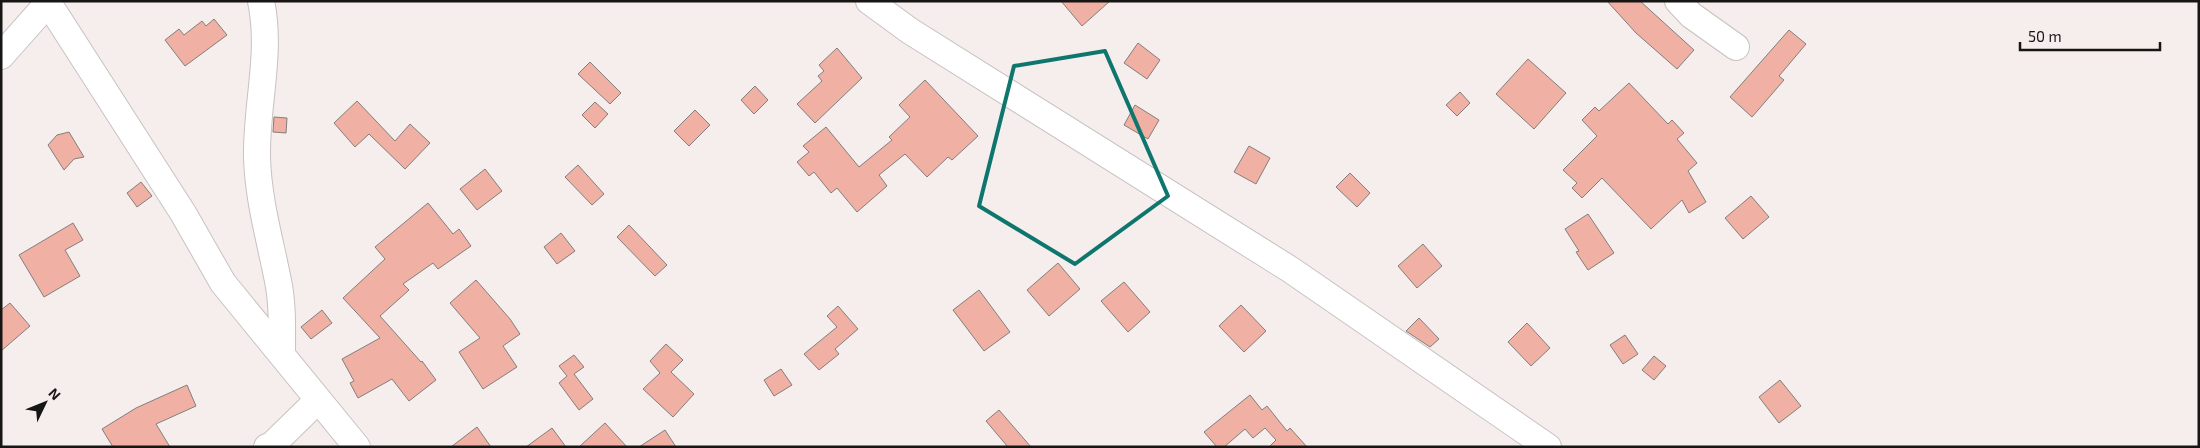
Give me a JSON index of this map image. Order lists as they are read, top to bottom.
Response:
{
  "scale_bar": "50 m",
  "north": "top right"
}
